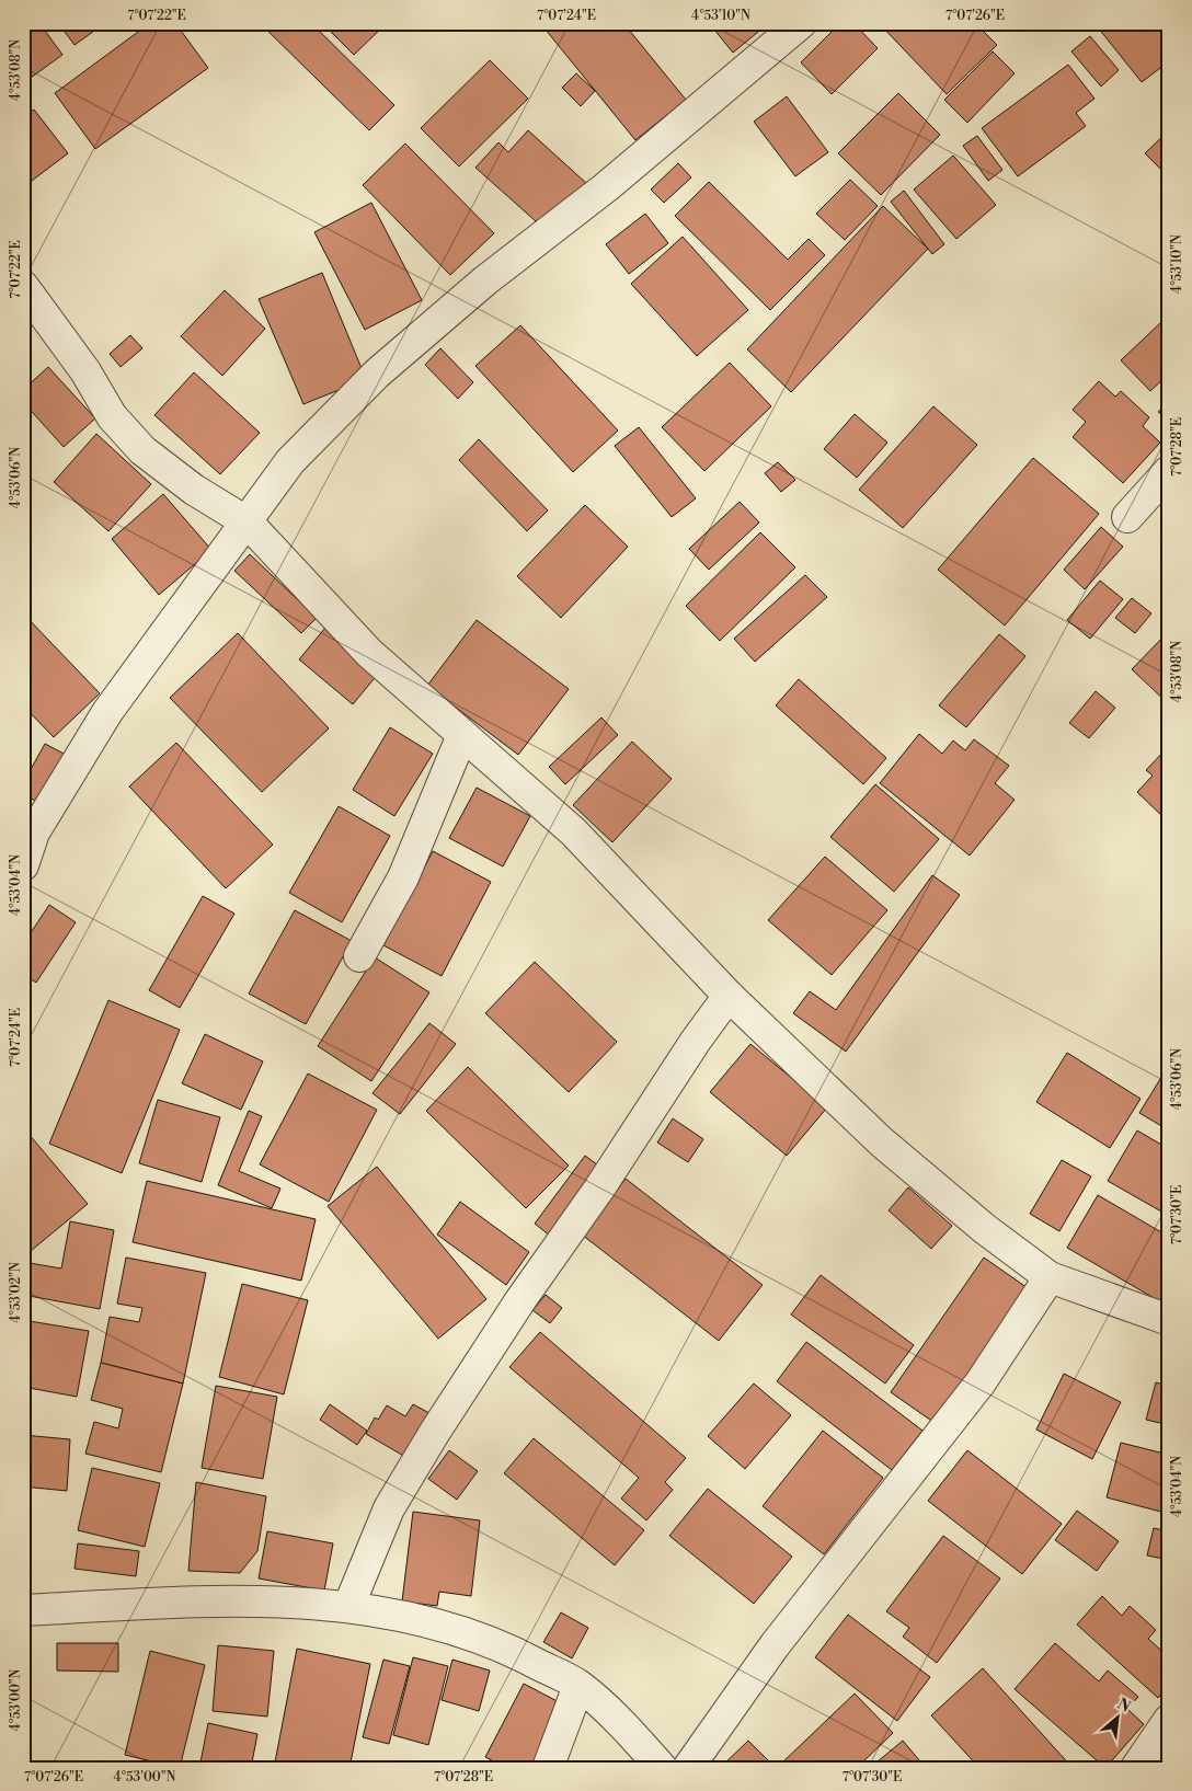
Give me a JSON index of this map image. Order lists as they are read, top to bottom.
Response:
{
  "north": "top right",
  "coordinates": [
    "7°07'22\"E",
    "7°07'24\"E",
    "4°53'10\"N",
    "7°07'26\"E",
    "4°53'08\"N",
    "7°07'28\"E",
    "4°53'06\"N",
    "4°53'04\"N",
    "7°07'30\"E",
    "4°53'02\"N",
    "4°53'00\"N"
  ]
}
